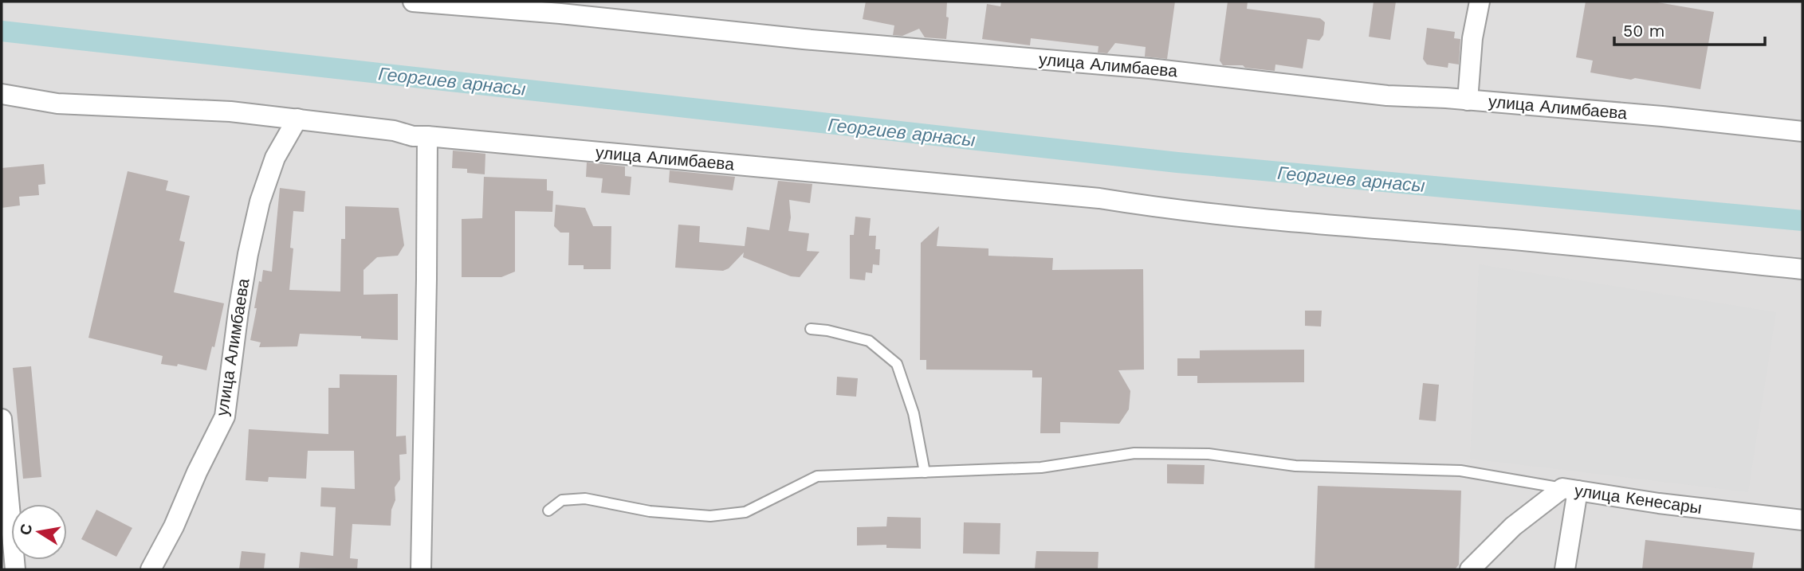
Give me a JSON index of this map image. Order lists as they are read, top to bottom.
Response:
{
  "streets": {
    "street": ["улица Алимбаева", "улица Кенесары"]
  },
  "water": ["Георгиев арнасы"],
  "scale_bar": "50 m",
  "north": "left"
}
